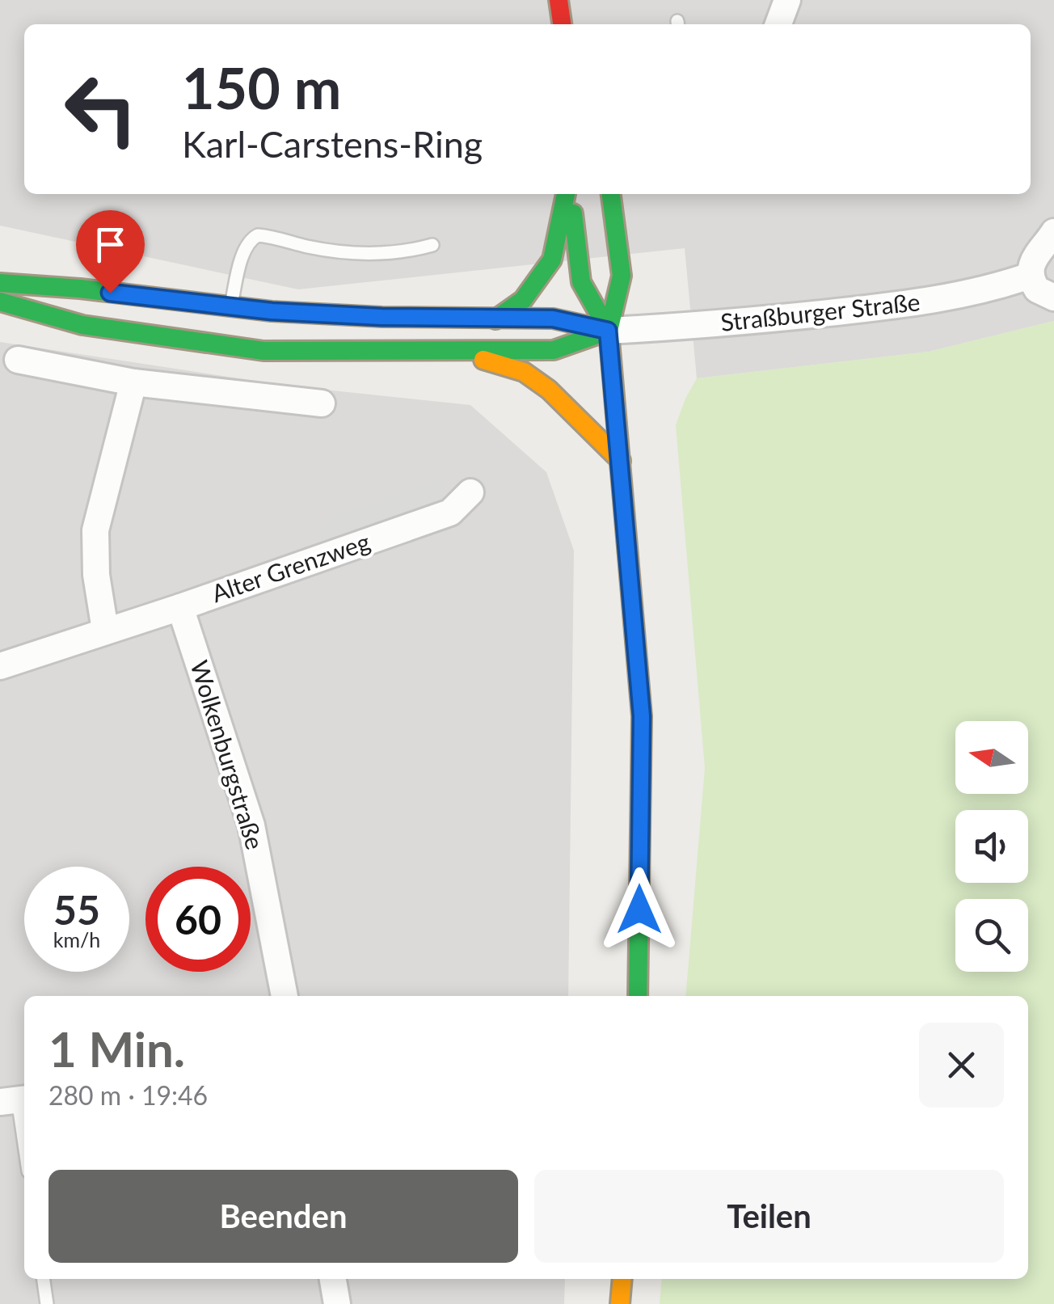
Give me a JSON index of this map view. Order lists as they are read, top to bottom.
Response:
{
  "streets": {
    "street": ["Straßburger Straße", "Alter Grenzweg", "Wolkenburgstraße"]
  },
  "crossings": [
    ["Alter Grenzweg", "Wolkenburgstraße"]
  ],
  "north": "left",
  "page": {
    "turn": ["150 m", "Karl-Carstens-Ring"],
    "speed": "55 km/h",
    "limit": "60",
    "heading": ["1 Min.", "280 m · 19:46"],
    "buttons": ["Beenden", "Teilen"]
  }
}
